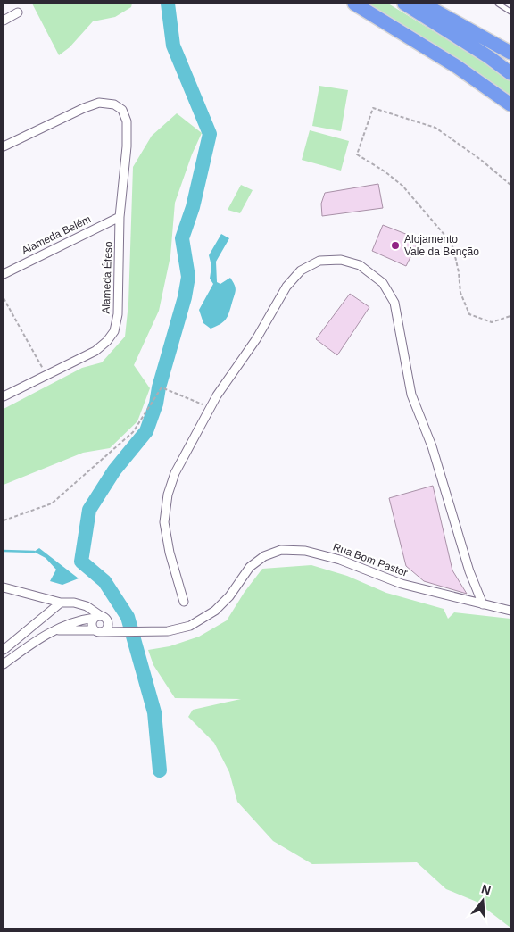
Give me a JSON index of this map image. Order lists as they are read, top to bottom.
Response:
{
  "streets": {
    "street": ["Alameda Belém", "Alameda Éfeso", "Rua Bom Pastor"]
  },
  "crossings": [
    ["Alameda Belém", "Alameda Éfeso"]
  ],
  "places": ["Alojamento Vale da Benção"],
  "north": "top"
}
